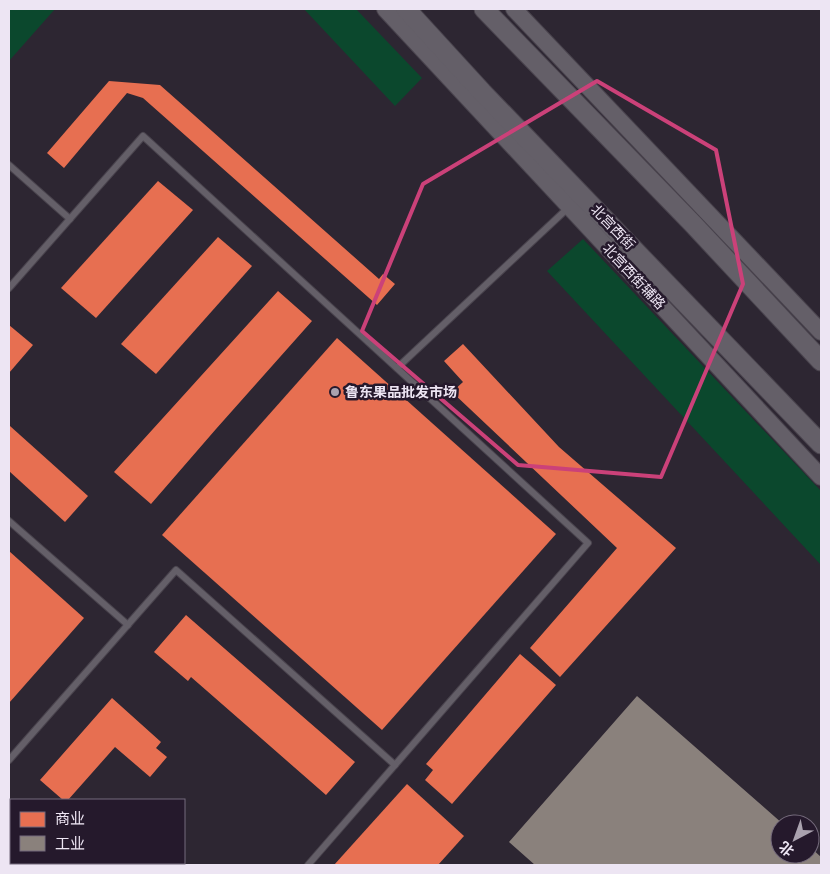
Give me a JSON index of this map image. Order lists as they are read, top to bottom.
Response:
{
  "streets": {
    "main road": ["北宫西街"],
    "street": ["北宫西街辅路"]
  },
  "crossings": [
    ["北宫西街", "北宫西街辅路"]
  ],
  "places": ["鲁东果品批发市场"],
  "legend": ["商业", "工业"],
  "north": "bottom left"
}
